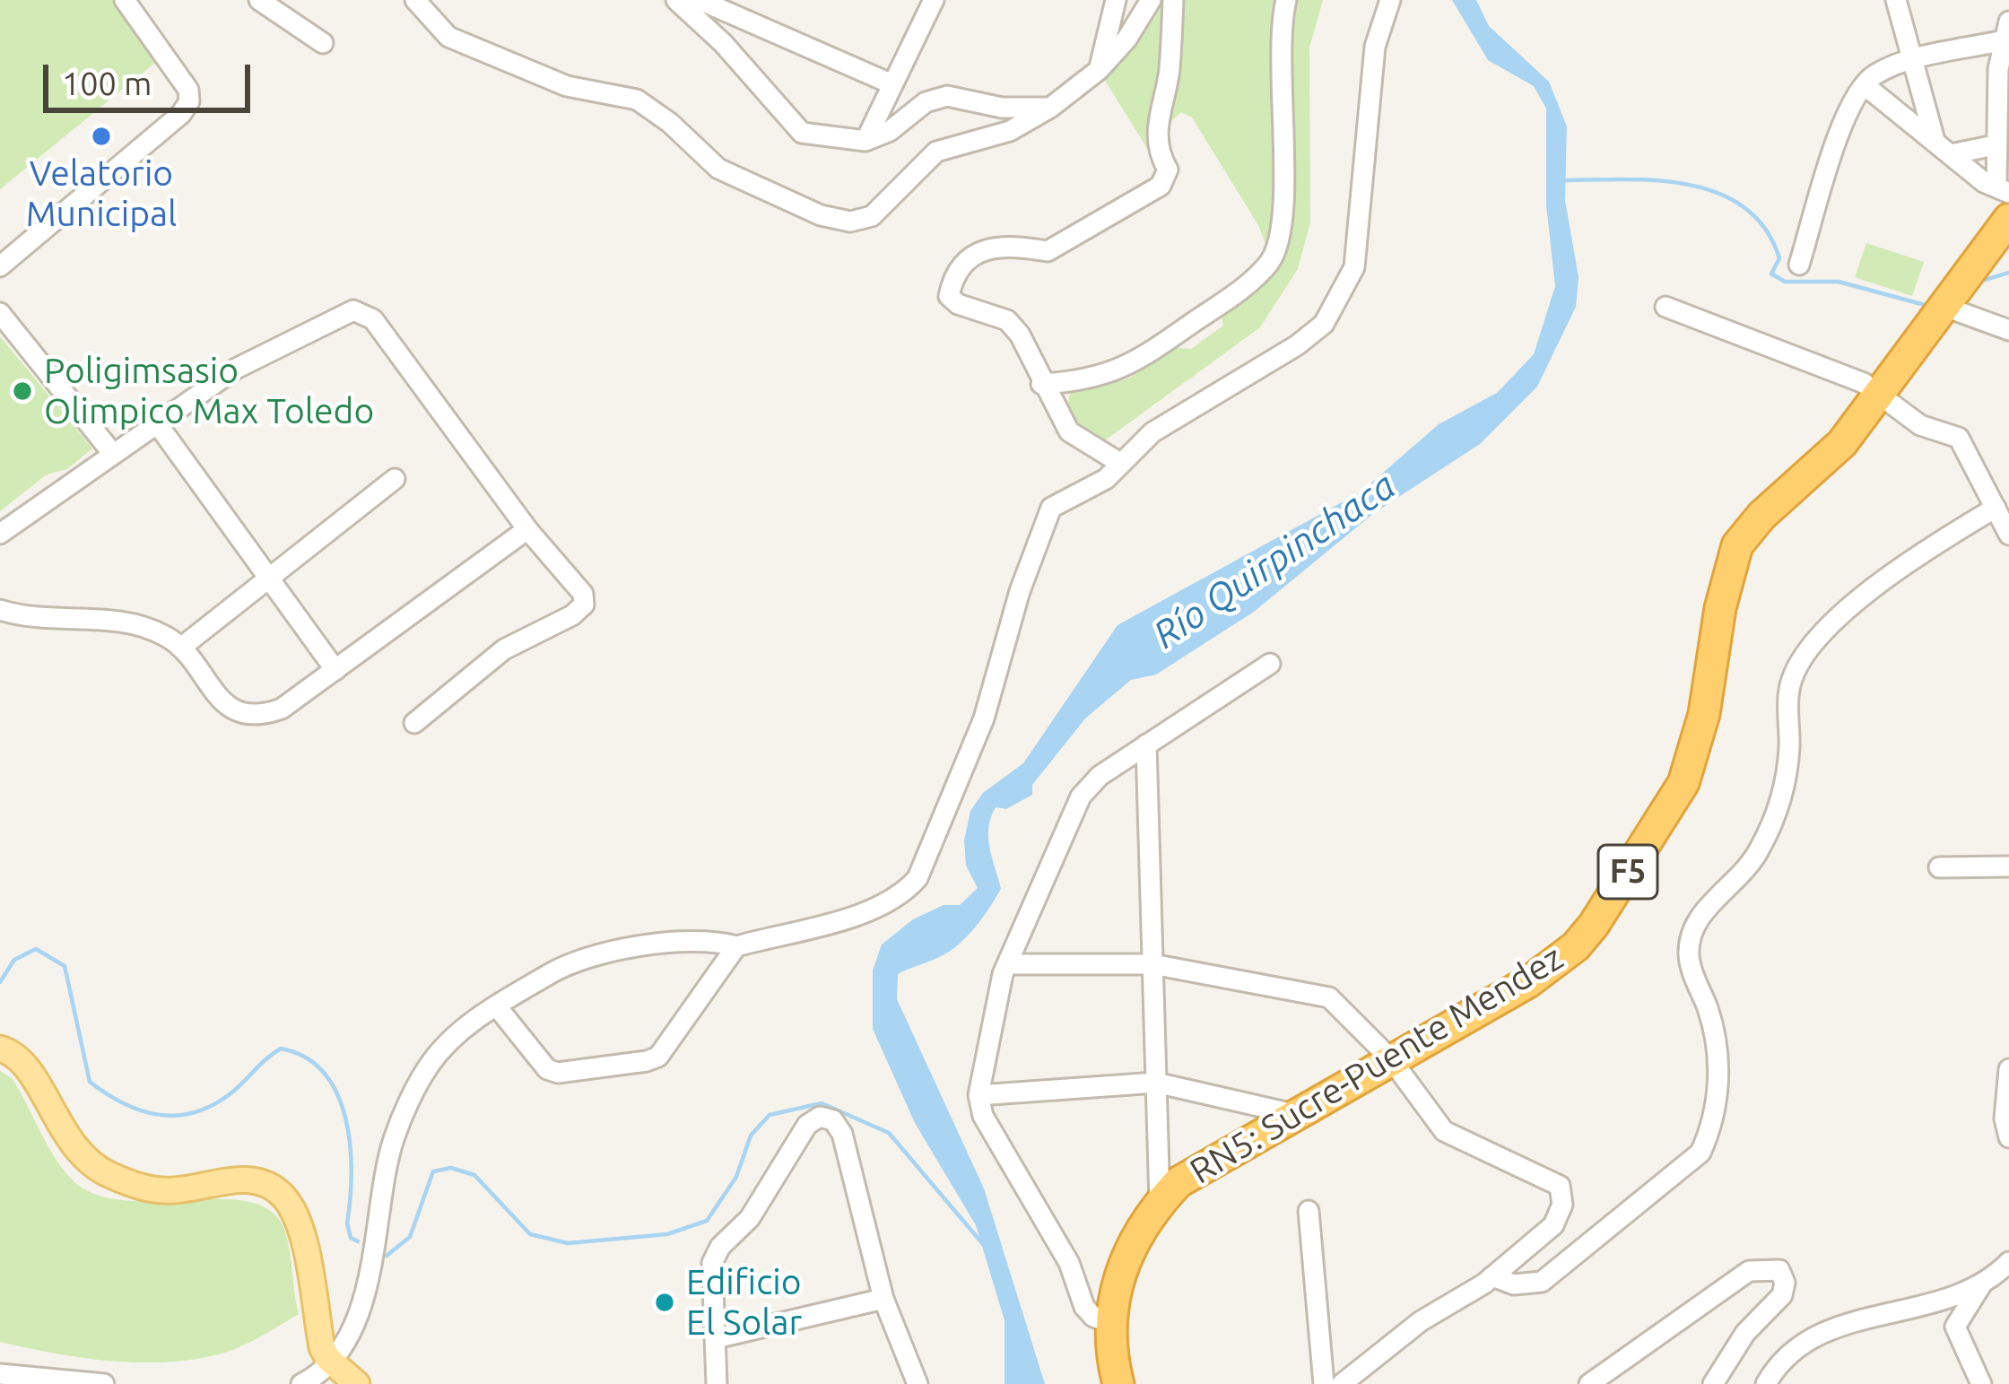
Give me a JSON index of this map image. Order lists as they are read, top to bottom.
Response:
{
  "streets": {
    "highway": ["F5", "RN5: Sucre-Puente Mendez"]
  },
  "water": ["Río Quirpinchaca"],
  "places": ["Velatorio Municipal", "Poligimsasio Olimpico Max Toledo", "Edificio El Solar"],
  "scale_bar": "100 m"
}
